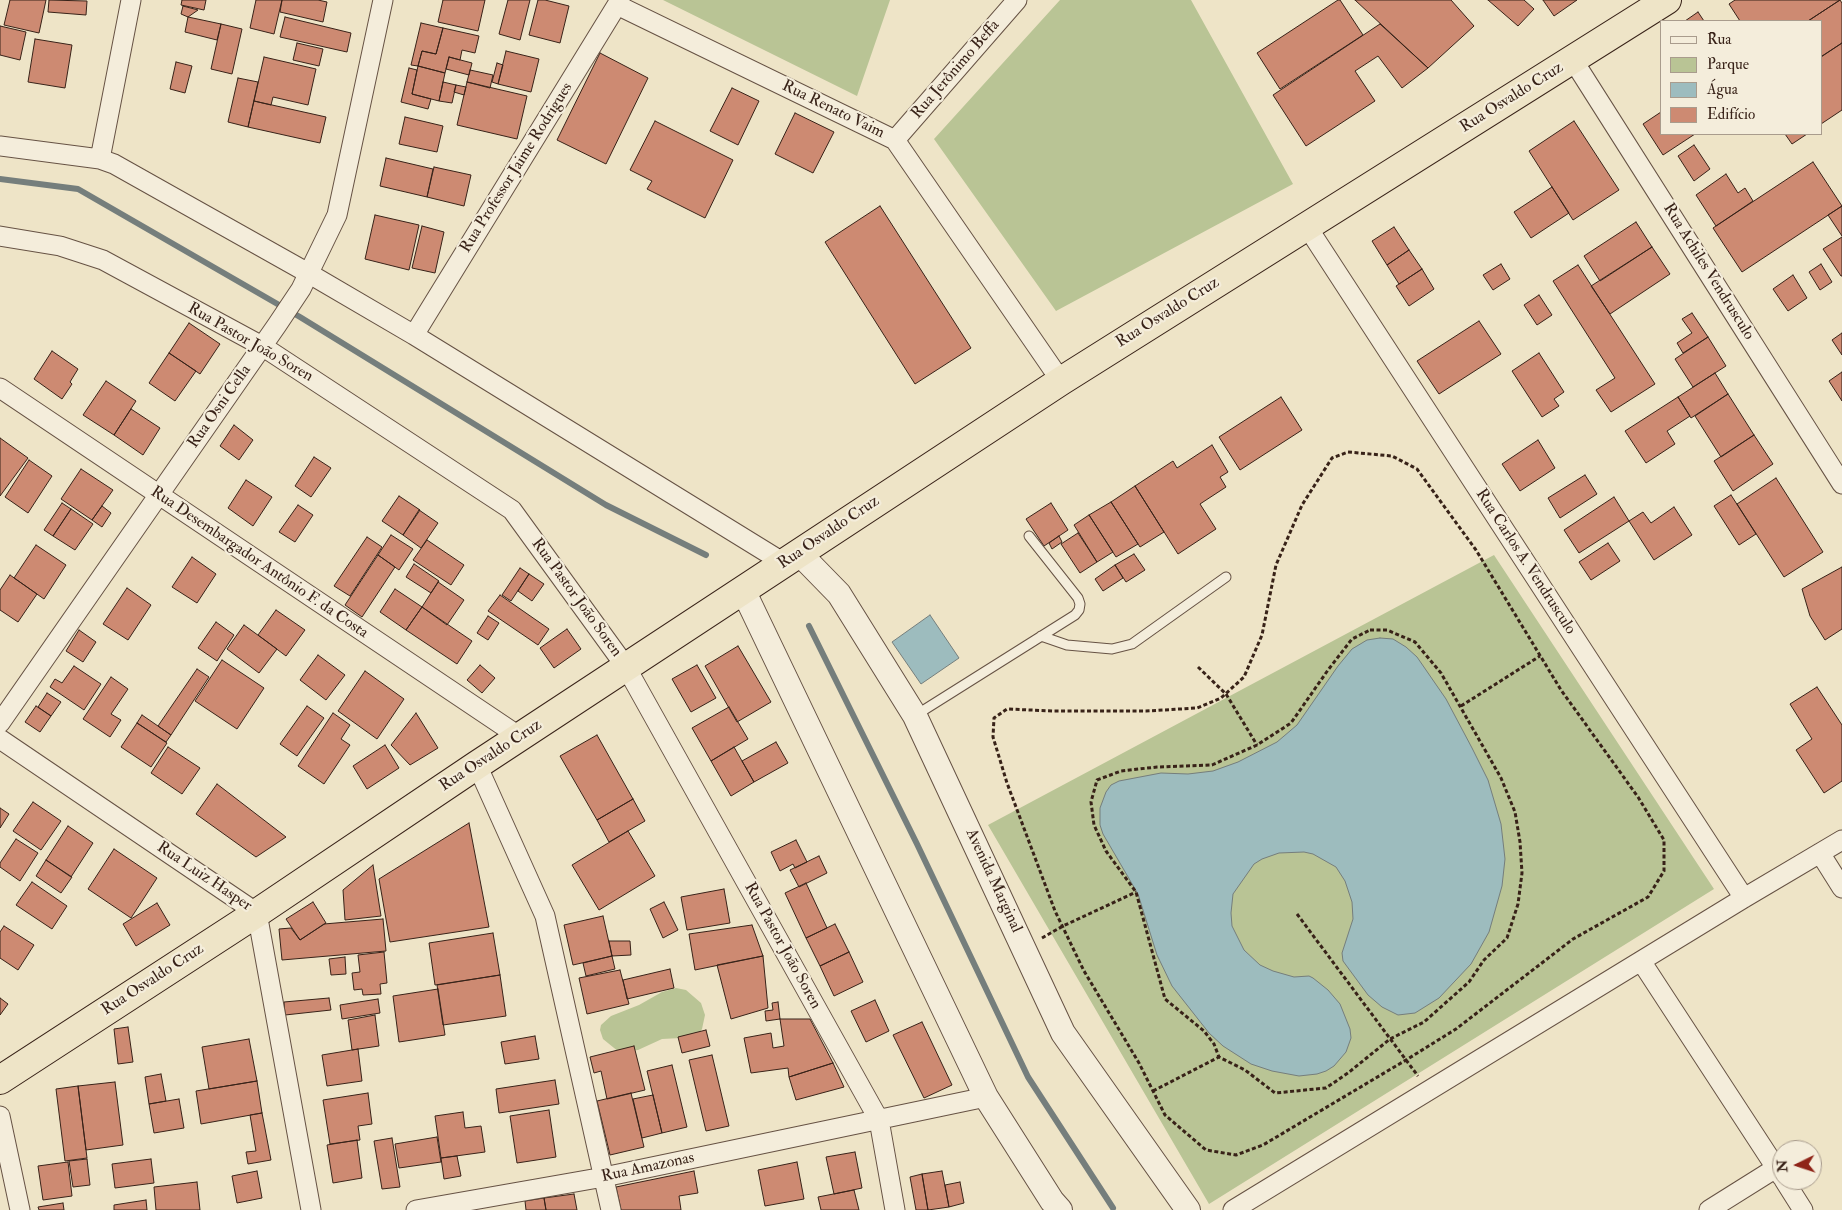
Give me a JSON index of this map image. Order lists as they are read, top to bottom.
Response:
{
  "streets": {
    "highway": ["Rua Osvaldo Cruz"],
    "street": [
      "Rua Jerônimo Beffa",
      "Rua Renato Vaim",
      "Rua Professor Jaime Rodrigues",
      "Rua Achiles Vendrusculo",
      "Rua Pastor João Soren",
      "Rua Osni Cella",
      "Rua Carlos A. Vendrusculo",
      "Rua Desembargador Antônio F. da Costa",
      "Rua Luiz Hasper",
      "Avenida Marginal",
      "Rua Amazonas"
    ]
  },
  "crossings": [
    ["Rua Jerônimo Beffa", "Rua Renato Vaim"],
    ["Rua Osvaldo Cruz", "Rua Renato Vaim"],
    ["Rua Osvaldo Cruz", "Rua Achiles Vendrusculo"],
    ["Rua Osvaldo Cruz", "Rua Pastor João Soren"],
    ["Rua Osvaldo Cruz", "Rua Carlos A. Vendrusculo"],
    ["Rua Osvaldo Cruz", "Rua Desembargador Antônio F. da Costa"],
    ["Rua Osvaldo Cruz", "Rua Luiz Hasper"],
    ["Rua Osvaldo Cruz", "Avenida Marginal"],
    ["Rua Renato Vaim", "Rua Professor Jaime Rodrigues"],
    ["Rua Pastor João Soren", "Rua Osni Cella"],
    ["Rua Pastor João Soren", "Rua Amazonas"],
    ["Rua Osni Cella", "Rua Desembargador Antônio F. da Costa"]
  ],
  "legend": [
    "Rua",
    "Parque",
    "Água",
    "Edifício"
  ],
  "north": "left"
}
